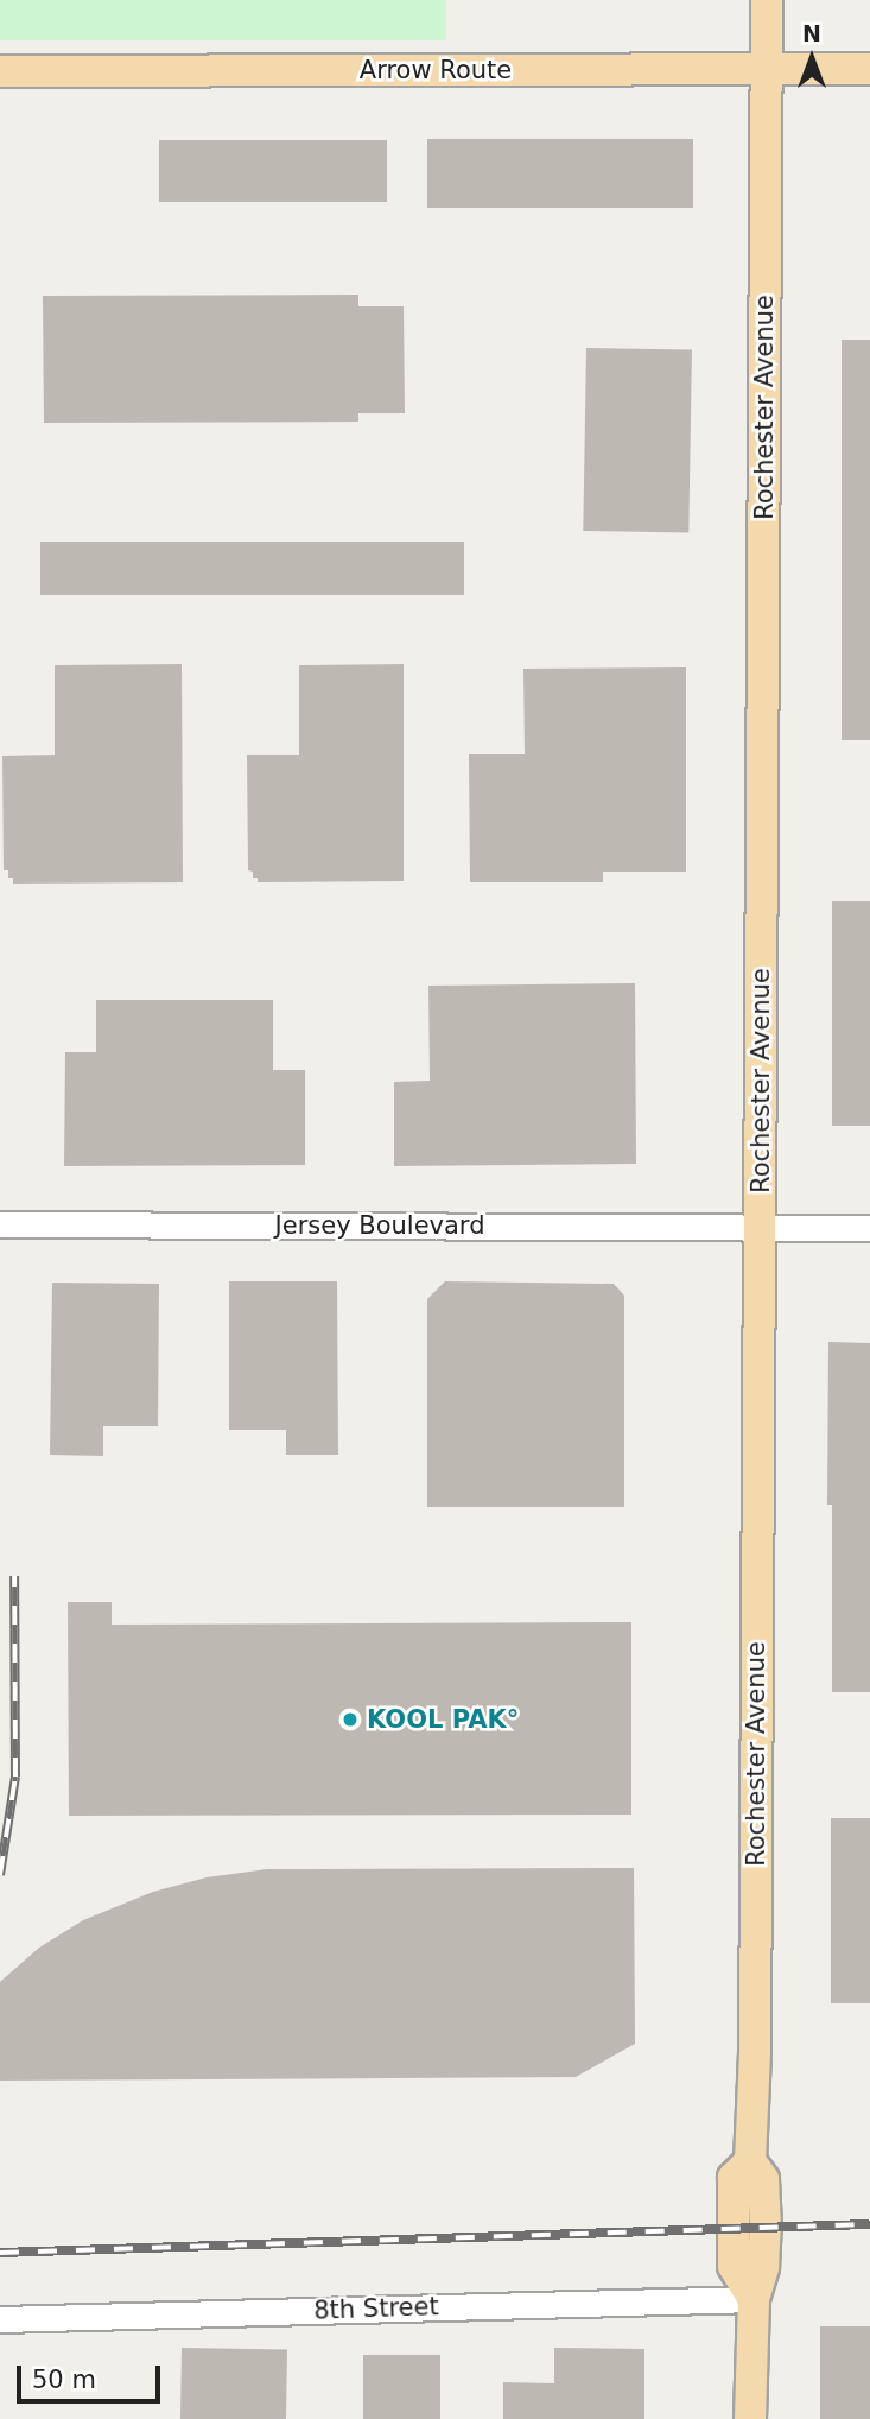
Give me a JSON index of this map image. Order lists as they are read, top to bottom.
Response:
{
  "streets": {
    "main road": ["Arrow Route", "Rochester Avenue"],
    "street": ["Jersey Boulevard", "8th Street"]
  },
  "crossings": [
    ["Arrow Route", "Rochester Avenue"],
    ["Rochester Avenue", "Jersey Boulevard"],
    ["Rochester Avenue", "8th Street"]
  ],
  "places": ["KOOL PAK°"],
  "scale_bar": "50 m",
  "north": "top"
}
